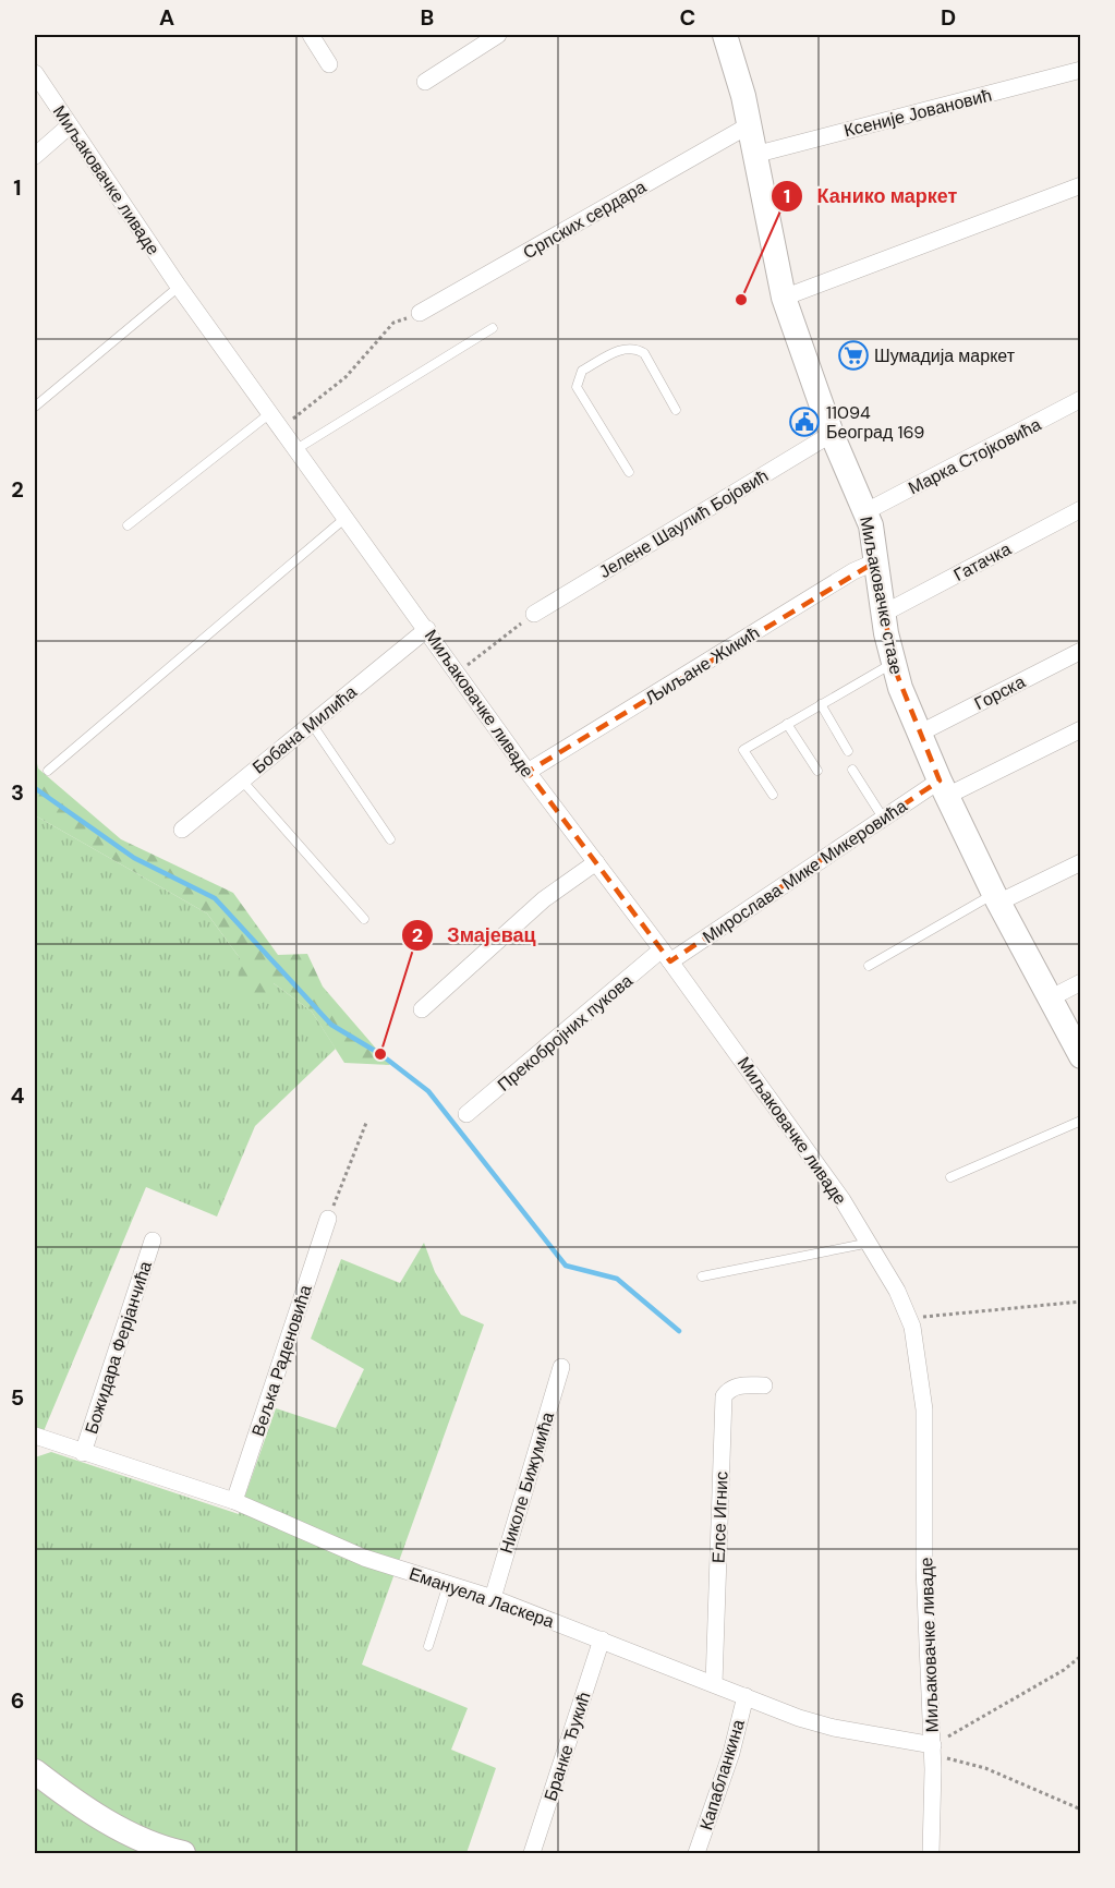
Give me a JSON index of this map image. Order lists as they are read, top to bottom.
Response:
{
  "streets": {
    "street": [
      "Ксеније Јовановић",
      "Миљаковачке ливаде",
      "Српских сердара",
      "Марка Стојковића",
      "Јелене Шаулић Бојовић",
      "Гатачка",
      "Миљаковачке стазе",
      "Љиљане Жикић",
      "Горска",
      "Бобана Милића",
      "Мирослава Мике Микеровића",
      "Прекобројних пукова",
      "Божидара Ферјанчића",
      "Вељка Раденовића",
      "Николе Бижумића",
      "Елсе Игнис",
      "Емануела Ласкера",
      "Бранке Ђукић",
      "Капабланкина"
    ]
  },
  "crossings": [
    ["Ксеније Јовановић", "Миљаковачке стазе"],
    ["Миљаковачке ливаде", "Љиљане Жикић"],
    ["Миљаковачке ливаде", "Бобана Милића"],
    ["Миљаковачке ливаде", "Мирослава Мике Микеровића"],
    ["Миљаковачке ливаде", "Прекобројних пукова"],
    ["Миљаковачке ливаде", "Емануела Ласкера"],
    ["Српских сердара", "Миљаковачке стазе"],
    ["Марка Стојковића", "Миљаковачке стазе"],
    ["Јелене Шаулић Бојовић", "Миљаковачке стазе"],
    ["Гатачка", "Миљаковачке стазе"],
    ["Миљаковачке стазе", "Љиљане Жикић"],
    ["Миљаковачке стазе", "Горска"],
    ["Миљаковачке стазе", "Мирослава Мике Микеровића"],
    ["Мирослава Мике Микеровића", "Прекобројних пукова"],
    ["Божидара Ферјанчића", "Емануела Ласкера"],
    ["Вељка Раденовића", "Емануела Ласкера"],
    ["Николе Бижумића", "Емануела Ласкера"],
    ["Елсе Игнис", "Емануела Ласкера"],
    ["Емануела Ласкера", "Бранке Ђукић"],
    ["Емануела Ласкера", "Капабланкина"]
  ],
  "places": {
    "other": ["Канико маркет", "Змајевац"],
    "supermarket": ["Шумадија маркет"],
    "public building": ["11094 Београд 169"]
  },
  "grid": {
    "columns": [
      "A",
      "B",
      "C",
      "D"
    ],
    "rows": [
      "1",
      "2",
      "3",
      "4",
      "5",
      "6"
    ]
  }
}
